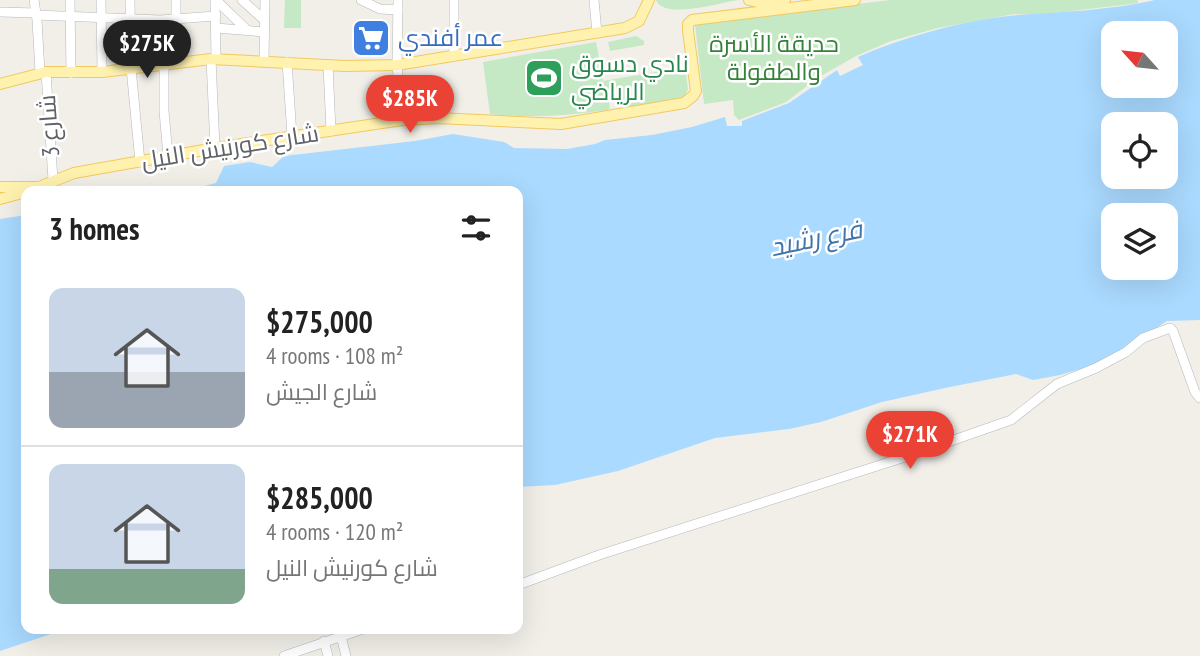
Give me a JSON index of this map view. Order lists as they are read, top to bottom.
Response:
{
  "streets": {
    "main road": ["شارع كورنيش النيل"],
    "street": ["شارع 3"]
  },
  "crossings": [
    ["شارع 3", "شارع كورنيش النيل"]
  ],
  "water": ["فرع رشيد"],
  "parks": ["حديقة الأسرة والطفولة"],
  "places": {
    "supermarket": ["عمر أفندي"],
    "sports": ["نادي دسوق الرياضي"]
  },
  "north": "top left",
  "page": {
    "price": ["$275K", "$285K", "$271K"],
    "heading": "3 homes",
    "list": [
      {
        "name": "$275,000",
        "note": "4 rooms · 108 m² · شارع الجيش"
      },
      {
        "name": "$285,000",
        "note": "4 rooms · 120 m² · شارع كورنيش النيل"
      }
    ]
  }
}
